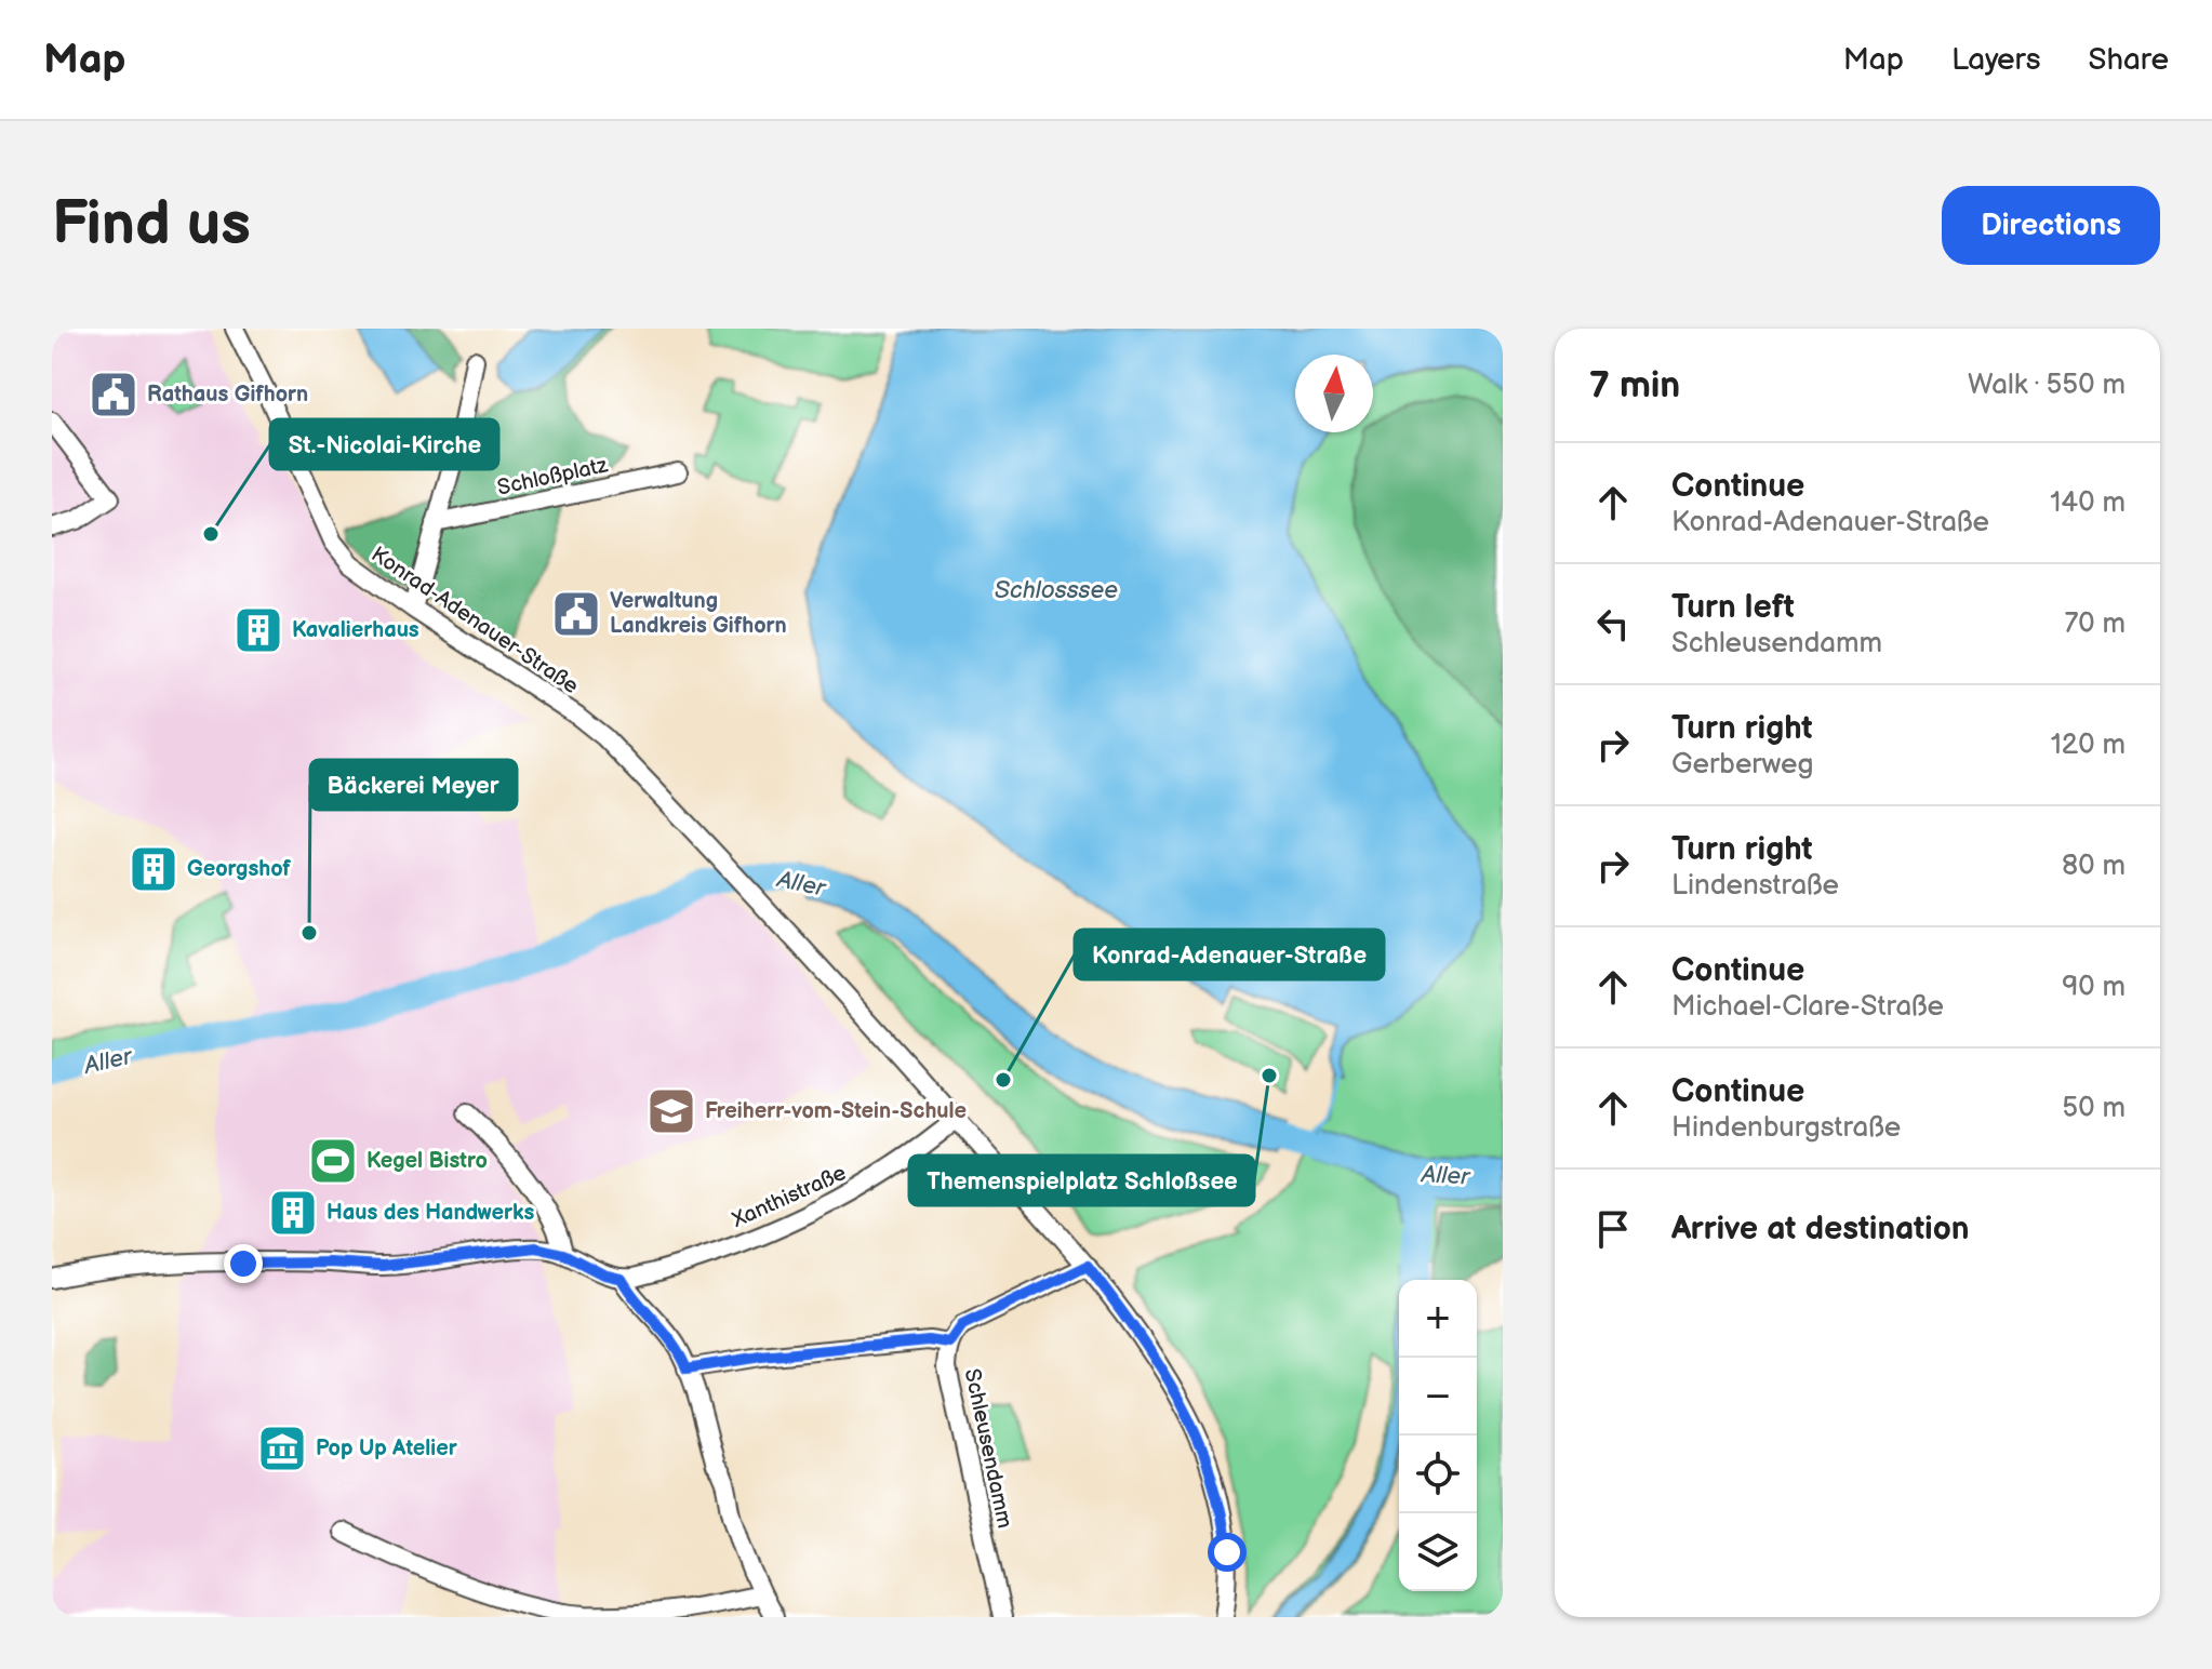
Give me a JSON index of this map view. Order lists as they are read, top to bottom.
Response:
{
  "streets": {
    "street": [
      "Schloßplatz",
      "Konrad-Adenauer-Straße",
      "Xanthistraße",
      "Schleusendamm"
    ]
  },
  "crossings": [
    ["Konrad-Adenauer-Straße", "Xanthistraße"],
    ["Konrad-Adenauer-Straße", "Schleusendamm"]
  ],
  "water": ["Schlosssee", "Aller"],
  "places": {
    "public building": ["Rathaus Gifhorn", "Verwaltung Landkreis Gifhorn"],
    "other": [
      "St.-Nicolai-Kirche",
      "Bäckerei Meyer",
      "Themenspielplatz Schloßsee",
      "Konrad-Adenauer-Straße"
    ],
    "building": ["Kavalierhaus", "Georgshof", "Haus des Handwerks"],
    "school or university": ["Freiherr-vom-Stein-Schule"],
    "sports": ["Kegel Bistro"],
    "museum": ["Pop Up Atelier"]
  },
  "north": "top",
  "page": {
    "header": "Map",
    "nav": ["Map", "Layers", "Share"],
    "buttons": "Directions",
    "title": "Find us",
    "heading": ["7 min", "Walk · 550 m"],
    "list": [
      ["Continue", "Konrad-Adenauer-Straße", "140 m"],
      ["Turn left", "Schleusendamm", "70 m"],
      ["Turn right", "Gerberweg", "120 m"],
      ["Turn right", "Lindenstraße", "80 m"],
      ["Continue", "Michael-Clare-Straße", "90 m"],
      ["Continue", "Hindenburgstraße", "50 m"],
      "Arrive at destination"
    ],
    "map_buttons": ["+", "−"]
  }
}
